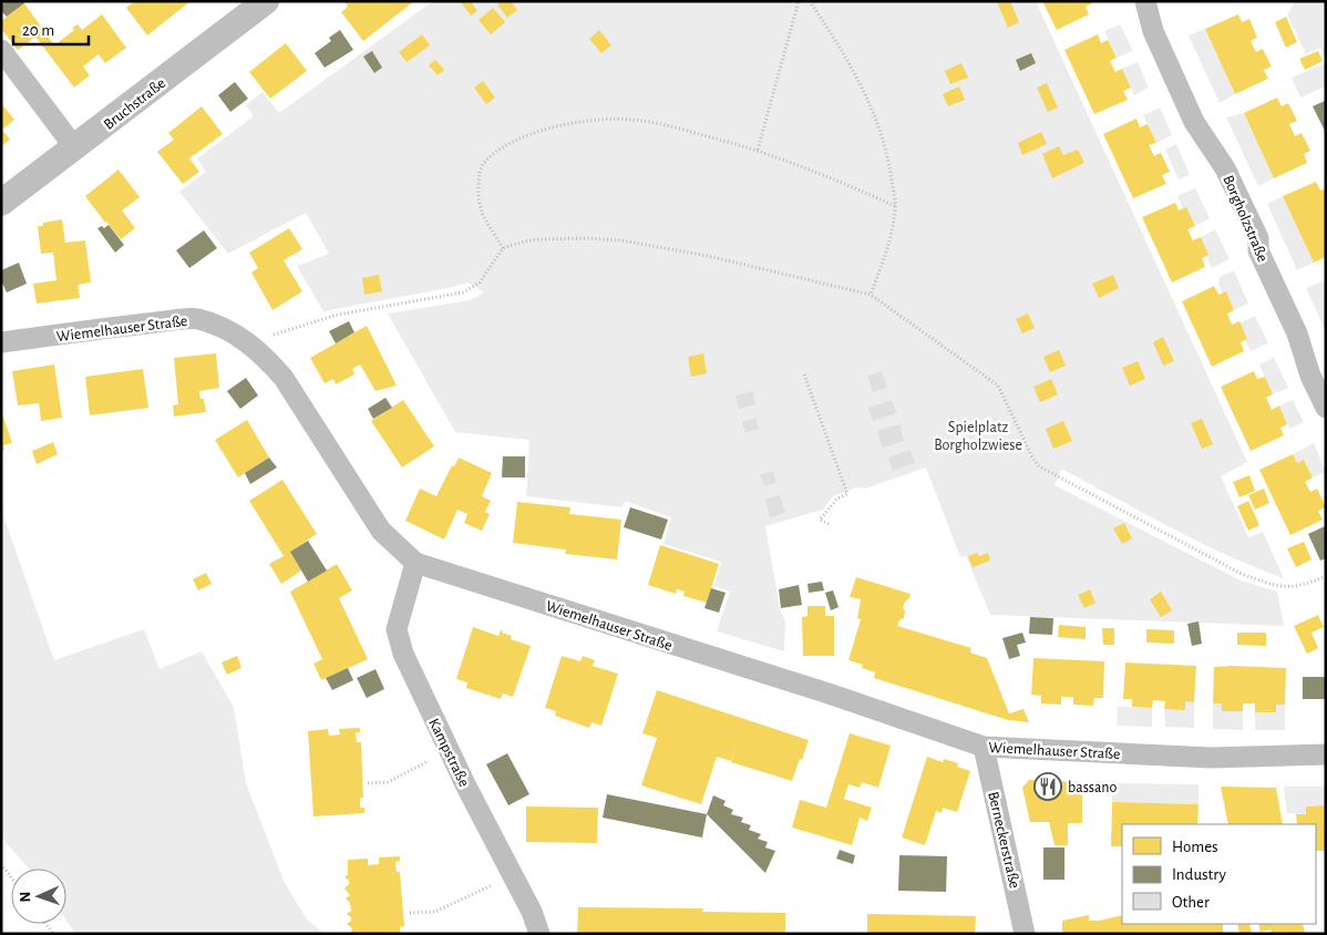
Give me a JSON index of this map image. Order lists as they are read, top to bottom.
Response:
{
  "streets": {
    "street": [
      "Bruchstraße",
      "Borgholzstraße",
      "Wiemelhauser Straße",
      "Kampstraße",
      "Berneckerstraße"
    ]
  },
  "crossings": [
    ["Wiemelhauser Straße", "Kampstraße"],
    ["Wiemelhauser Straße", "Berneckerstraße"]
  ],
  "parks": ["Spielplatz Borgholzwiese"],
  "places": {
    "restaurant": ["bassano"]
  },
  "legend": ["Homes", "Industry", "Other"],
  "scale_bar": "20 m",
  "north": "left"
}
